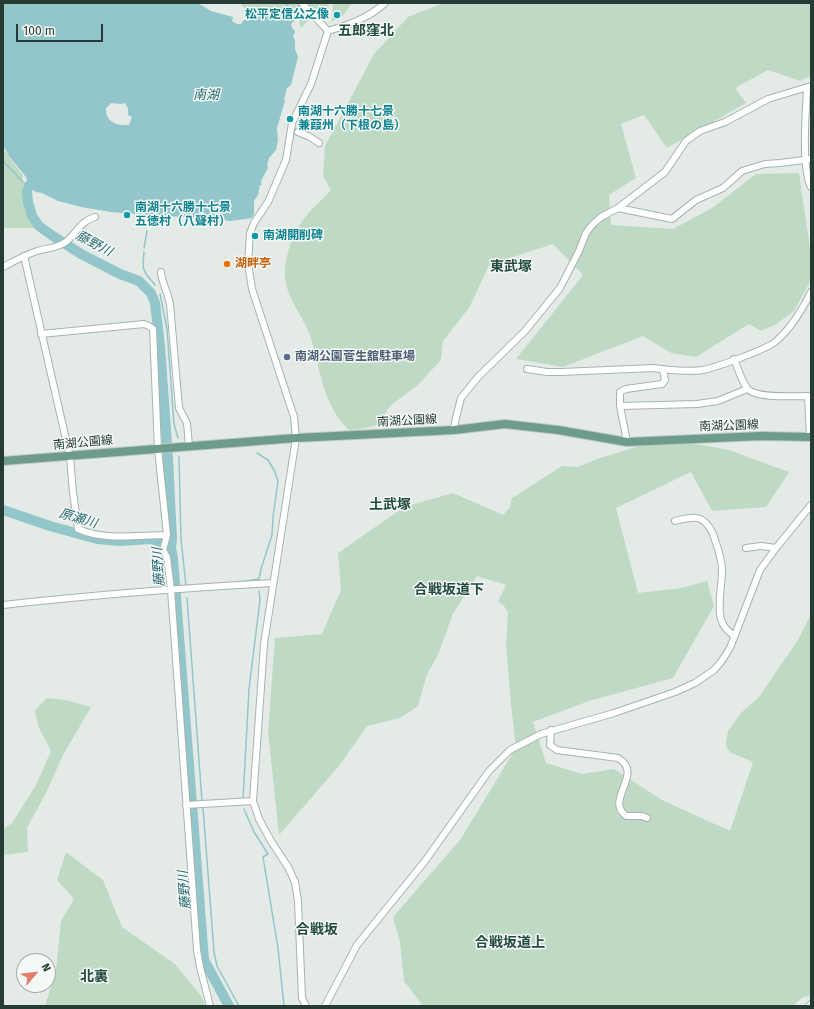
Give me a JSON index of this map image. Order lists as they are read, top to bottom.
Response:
{
  "streets": {
    "main road": ["南湖公園線"]
  },
  "districts": [
    "五郎窪北",
    "東武塚",
    "土武塚",
    "合戦坂道下",
    "合戦坂",
    "合戦坂道上",
    "北裏"
  ],
  "water": ["南湖", "藤野川", "原瀬川"],
  "places": [
    "松平定信公之像",
    "南湖十六勝十七景 兼葭州（下根の島）",
    "南湖十六勝十七景 五徳村（八聲村）",
    "南湖開削碑",
    "湖畔亭",
    "南湖公園菅生舘駐車場"
  ],
  "scale_bar": "100 m",
  "north": "top right"
}
